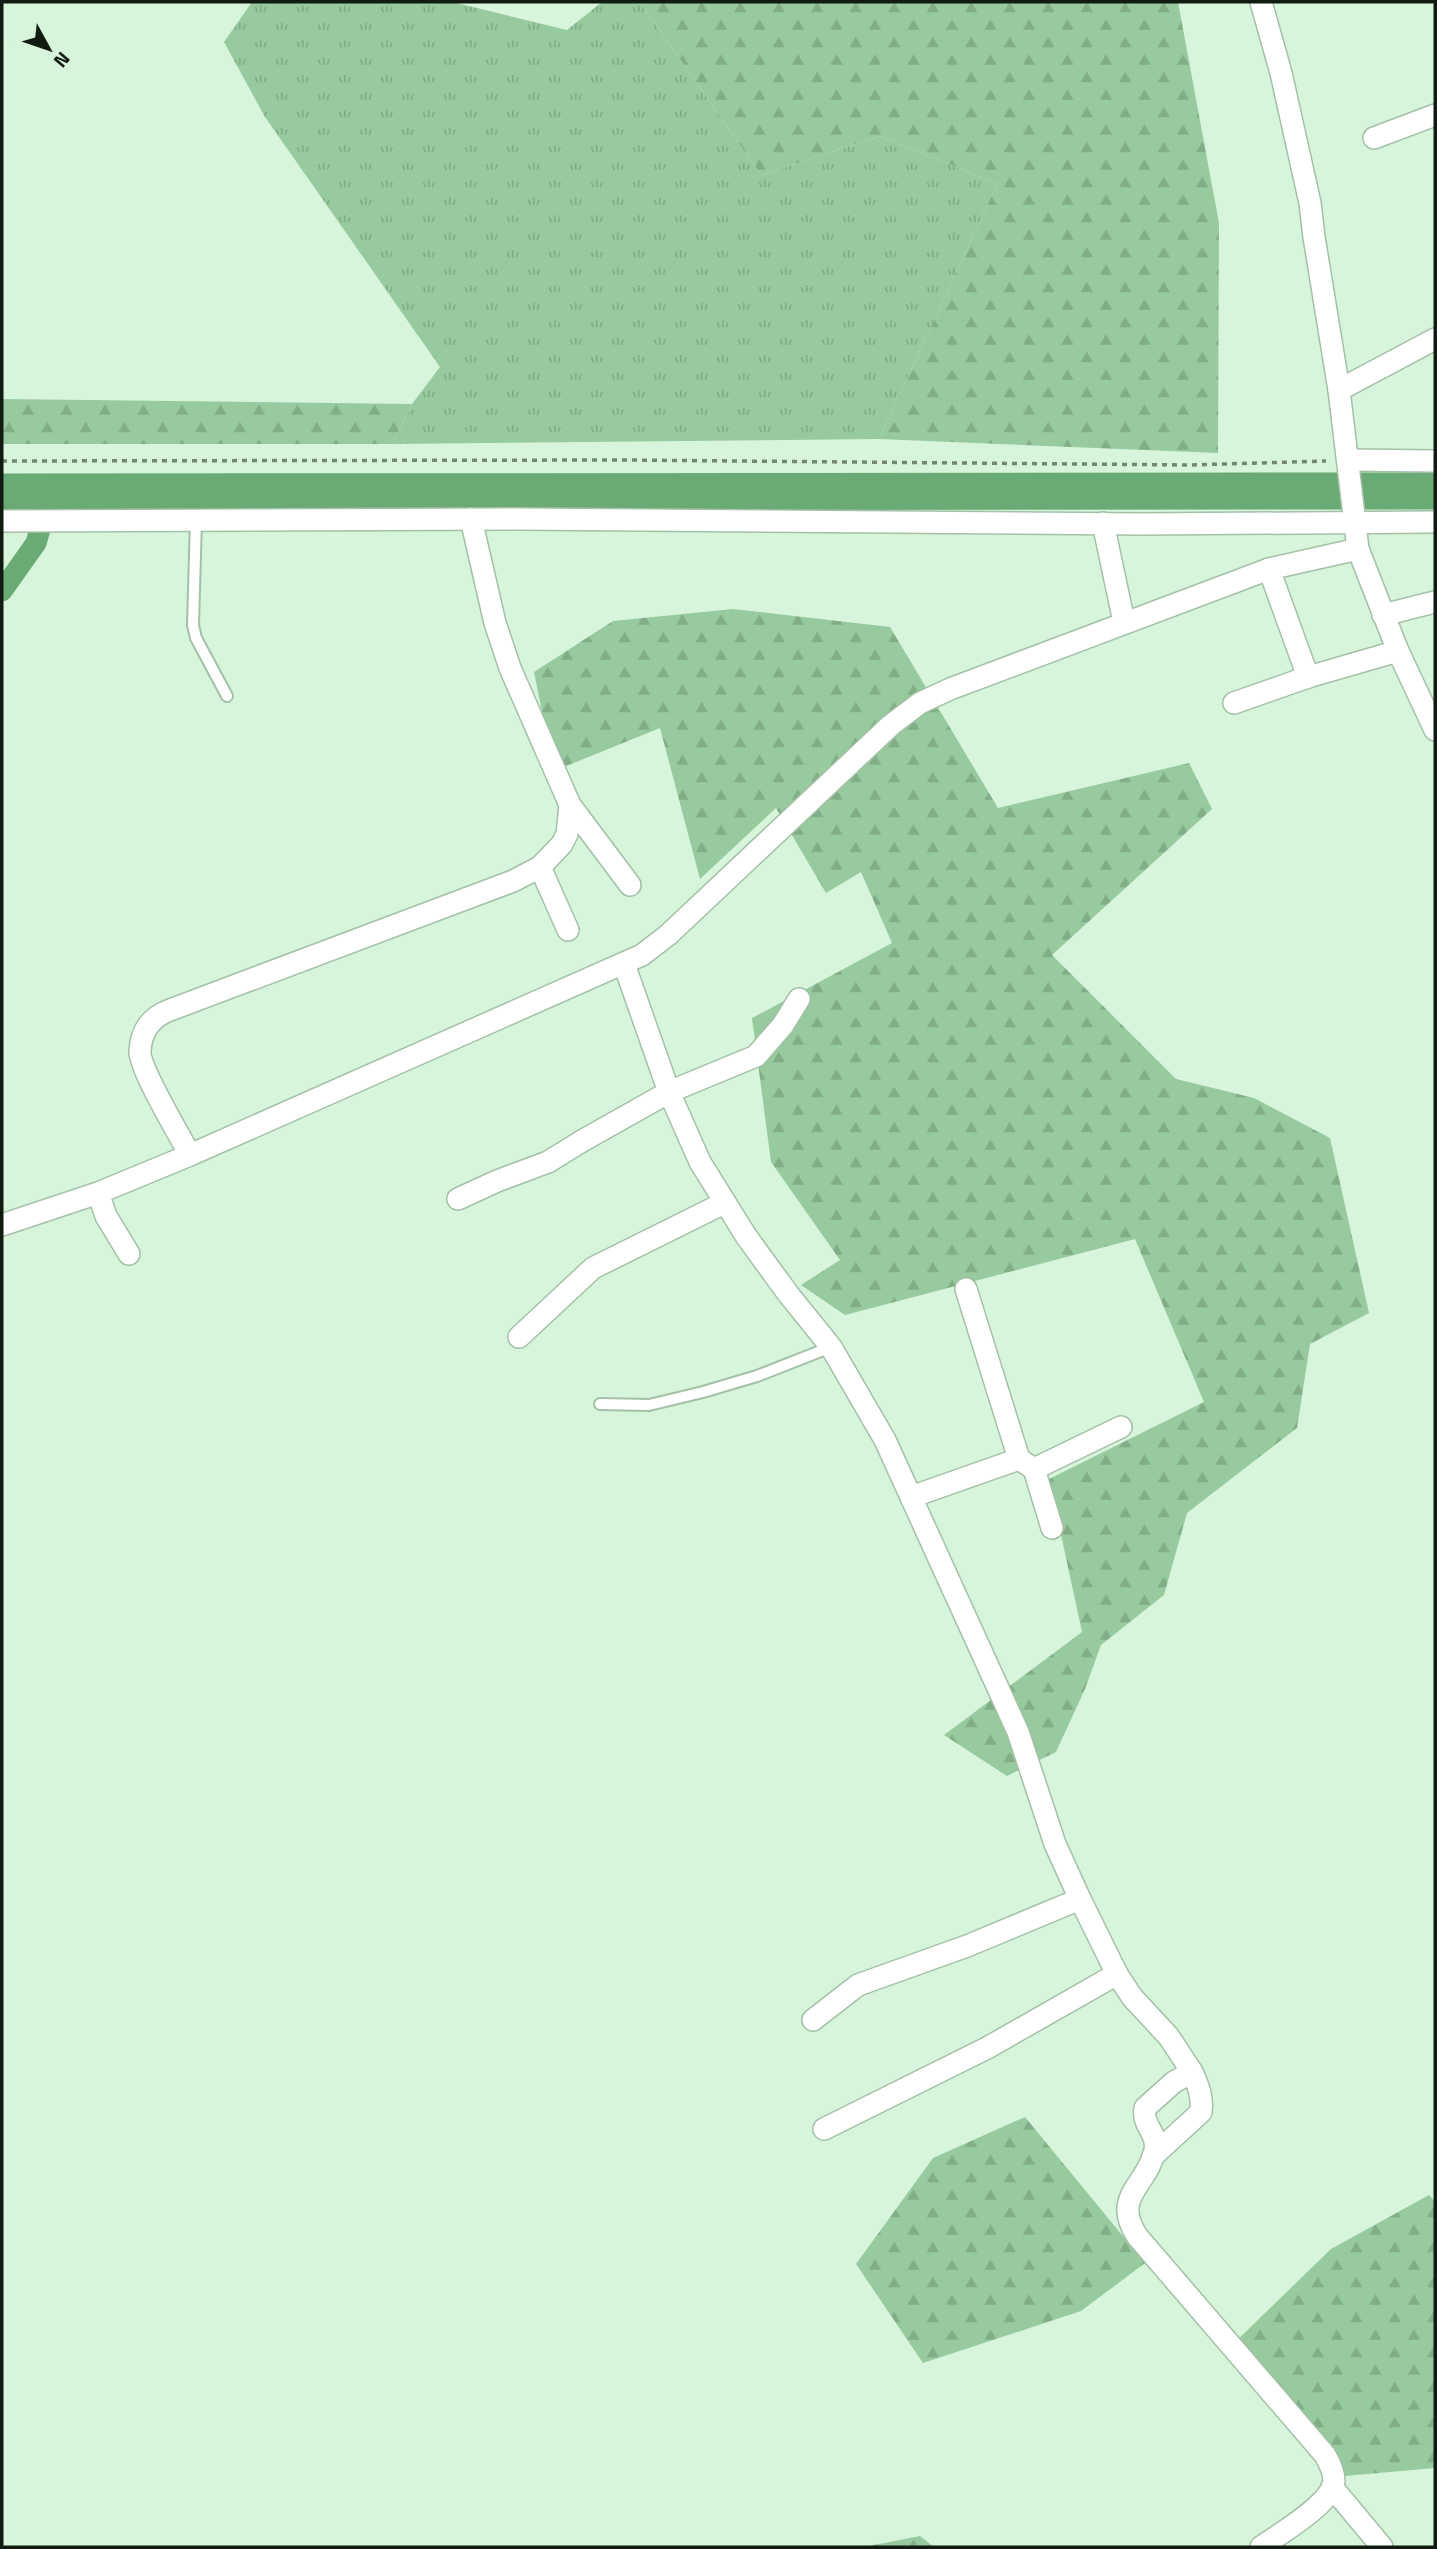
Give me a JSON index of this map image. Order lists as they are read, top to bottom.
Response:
{
  "north": "bottom right"
}
